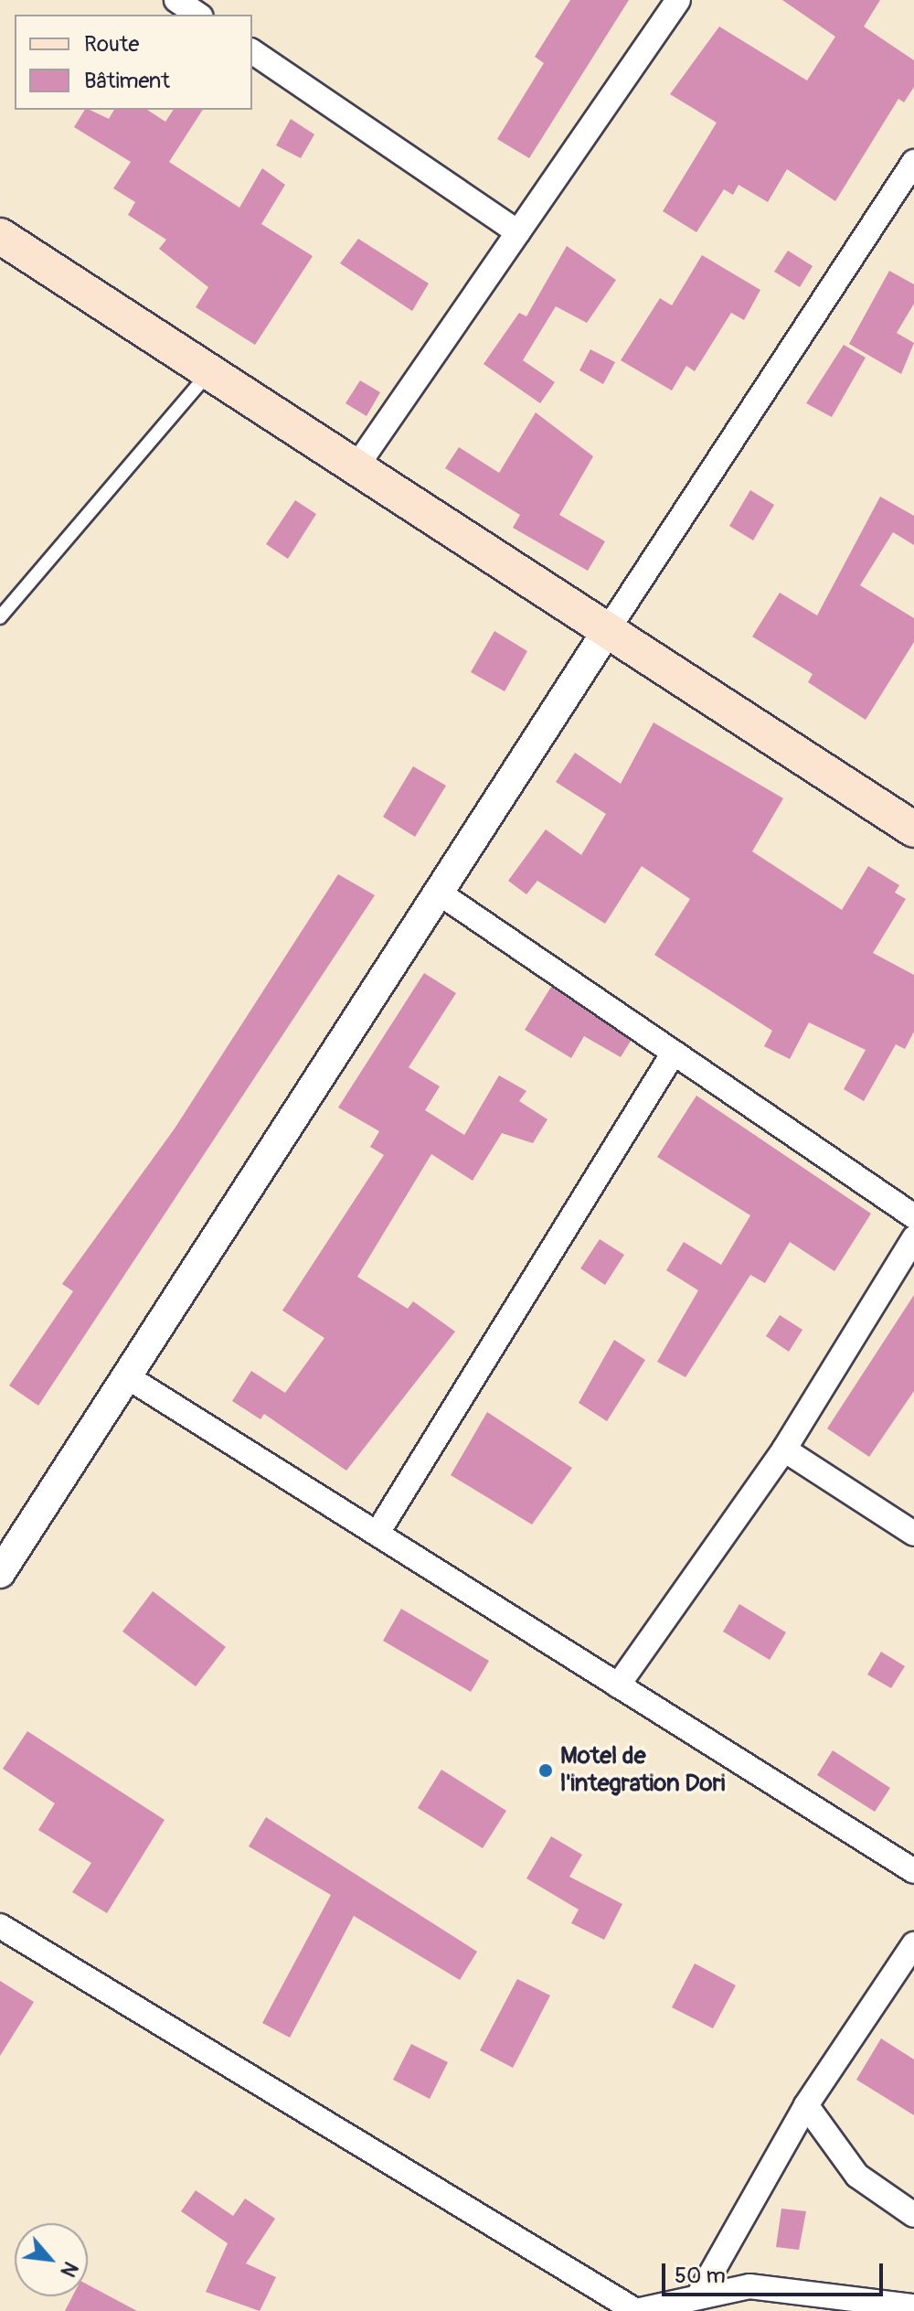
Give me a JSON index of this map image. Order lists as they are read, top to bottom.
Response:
{
  "places": ["Motel de l'integration Dori"],
  "legend": ["Route", "Bâtiment"],
  "scale_bar": "50 m",
  "north": "bottom right"
}
